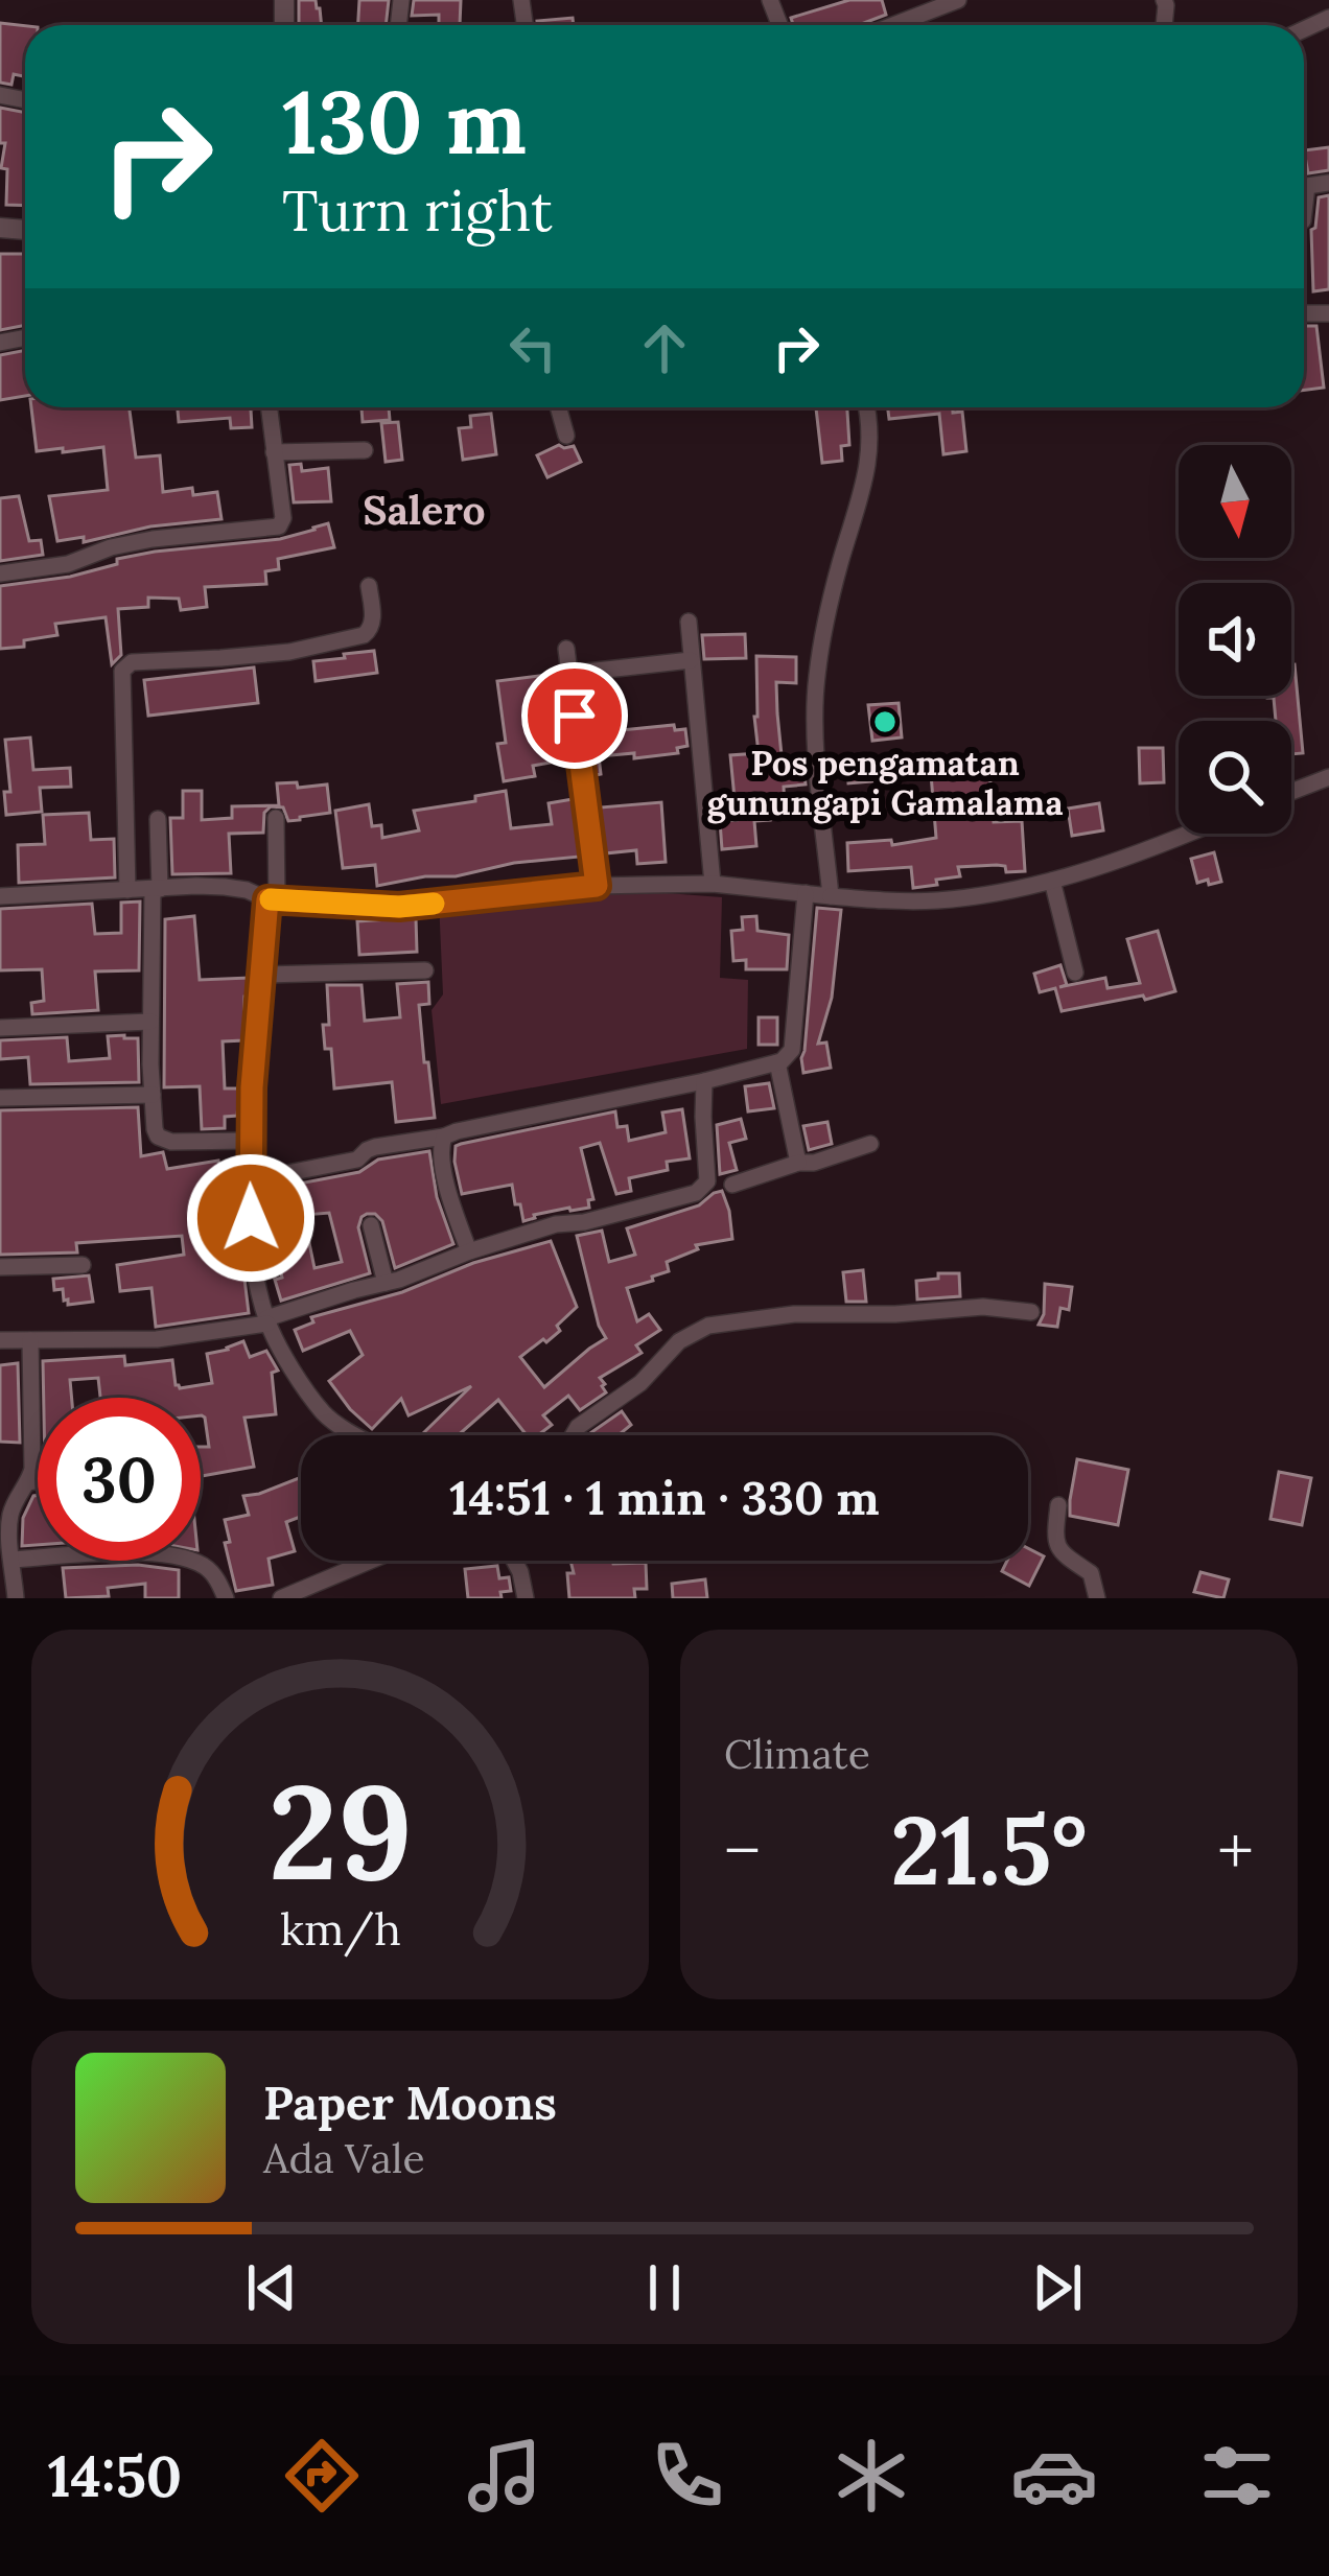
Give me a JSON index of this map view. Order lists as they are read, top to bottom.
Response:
{
  "districts": ["Salero"],
  "places": ["Pos pengamatan gunungapi Gamalama"],
  "north": "bottom",
  "page": {
    "turn": ["130 m", "Turn right"],
    "limit": "30",
    "trip": "14:51 · 1 min · 330 m",
    "tile": "Climate",
    "heat": ["−", "21.5°", "+"],
    "song": ["Paper Moons", "Ada Vale"],
    "tabs": "14:50",
    "gauge": ["29", "km/h"]
  }
}
